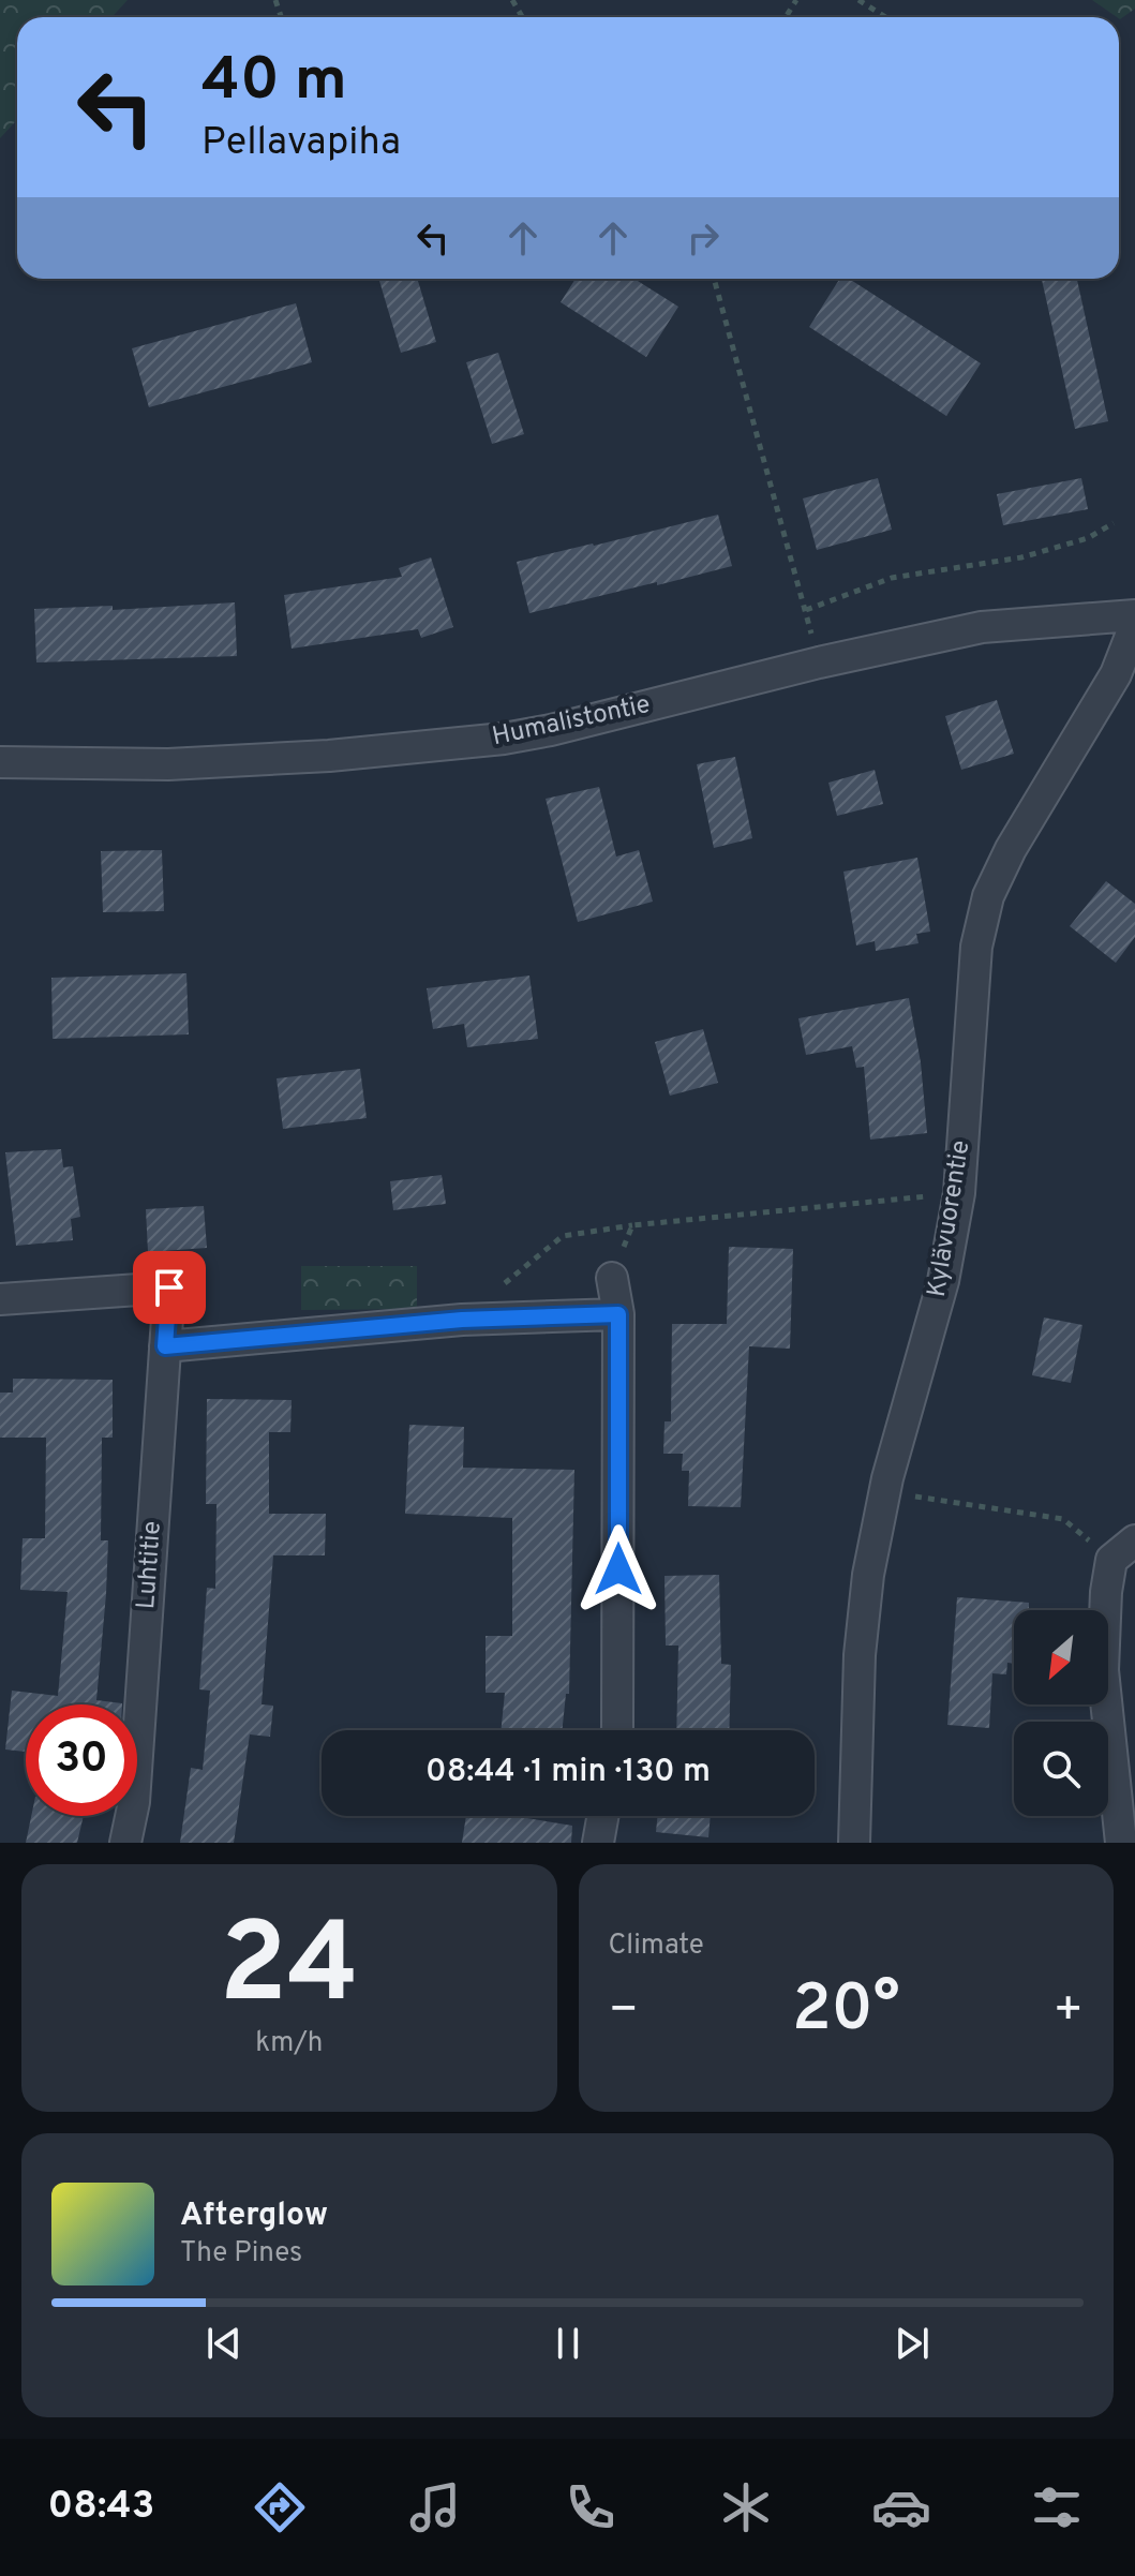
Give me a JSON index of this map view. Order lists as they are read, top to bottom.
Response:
{
  "streets": {
    "street": ["Humalistontie", "Kylävuorentie", "Luhtitie"]
  },
  "north": "bottom left",
  "page": {
    "turn": ["40 m", "Pellavapiha"],
    "limit": "30",
    "trip": "08:44 · 1 min · 130 m",
    "tile": [
      ["24", "km/h"],
      "Climate"
    ],
    "heat": ["−", "20°", "+"],
    "song": ["Afterglow", "The Pines"],
    "tabs": "08:43"
  }
}
